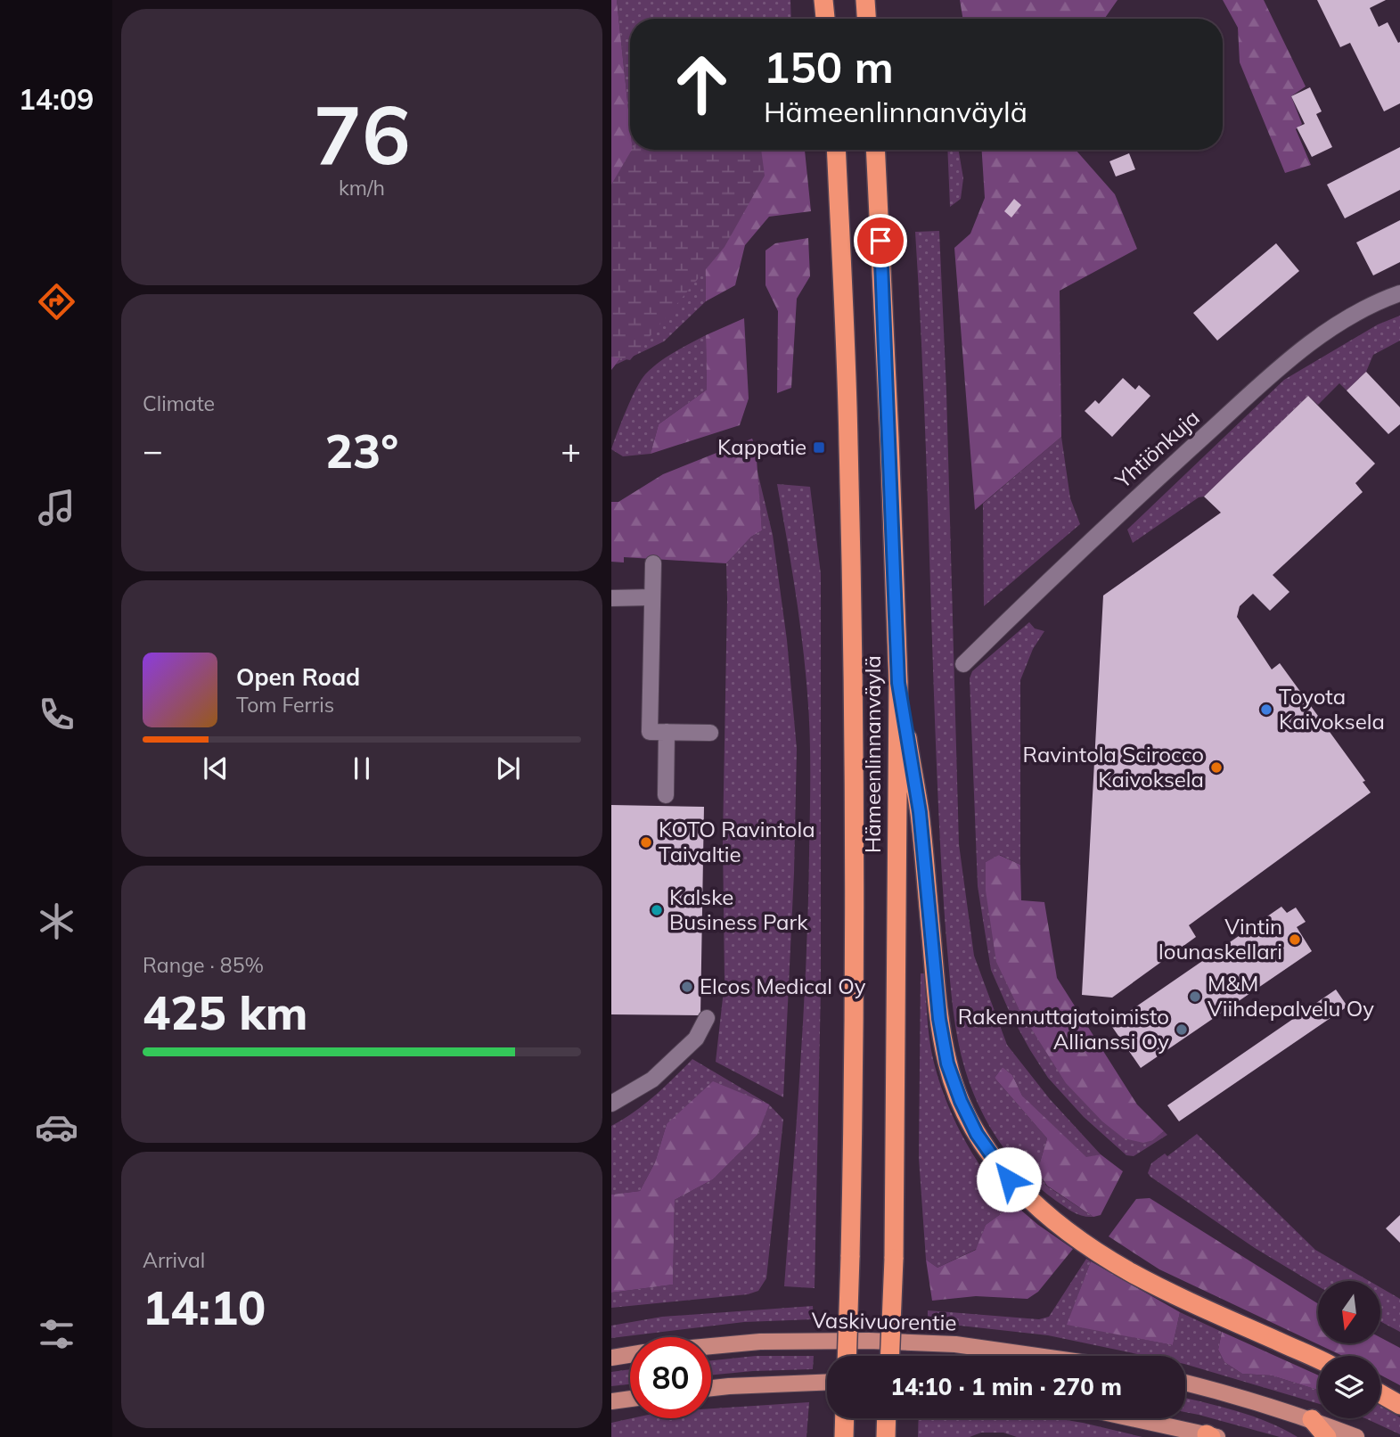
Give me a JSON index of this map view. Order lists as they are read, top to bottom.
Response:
{
  "streets": {
    "highway": ["Hämeenlinnanväylä"],
    "main road": ["Vaskivuorentie"],
    "street": ["Yhtiönkuja"]
  },
  "places": {
    "transit": ["Kappatie"],
    "other": [
      "Toyota Kaivoksela",
      "Ravintola Scirocco Kaivoksela",
      "KOTO Ravintola Taivaltie",
      "Kalske Business Park",
      "Vintin lounaskellari",
      "Elcos Medical Oy",
      "M&M Viihdepalvelu Oy",
      "Rakennuttajatoimisto Allianssi Oy"
    ]
  },
  "north": "bottom",
  "page": {
    "tabs": "14:09",
    "tile": [
      ["76", "km/h"],
      "Climate",
      ["Range · 85%", "425 km"],
      ["Arrival", "14:10"]
    ],
    "turn": ["150 m", "Hämeenlinnanväylä"],
    "heat": ["−", "23°", "+"],
    "song": ["Open Road", "Tom Ferris"],
    "limit": "80",
    "trip": "14:10 · 1 min · 270 m"
  }
}
